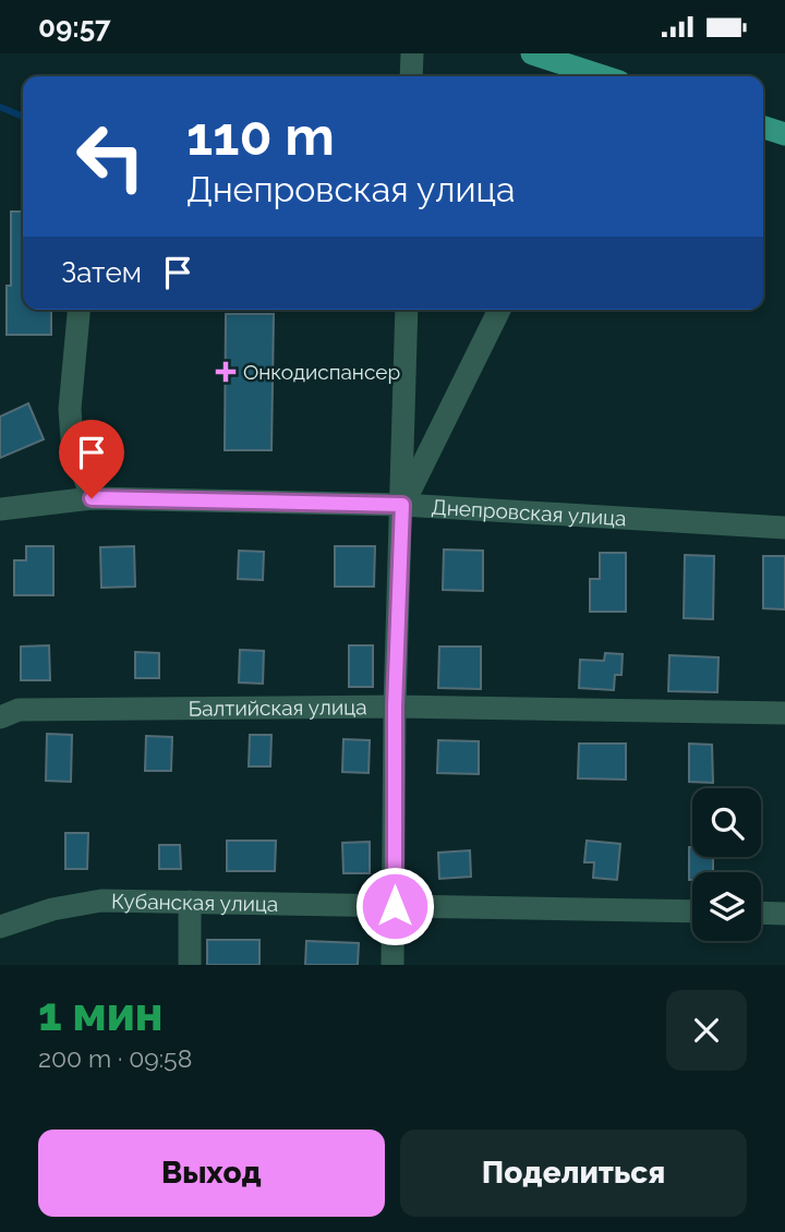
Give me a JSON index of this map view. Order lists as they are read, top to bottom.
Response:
{
  "streets": {
    "street": ["Днепровская улица", "Балтийская улица", "Кубанская улица"]
  },
  "places": {
    "health": ["Онкодиспансер"]
  },
  "page": {
    "status": "09:57",
    "turn": ["110 m", "Днепровская улица"],
    "then": "Затем",
    "heading": ["1 мин", "200 m · 09:58"],
    "buttons": ["Выход", "Поделиться"]
  }
}
